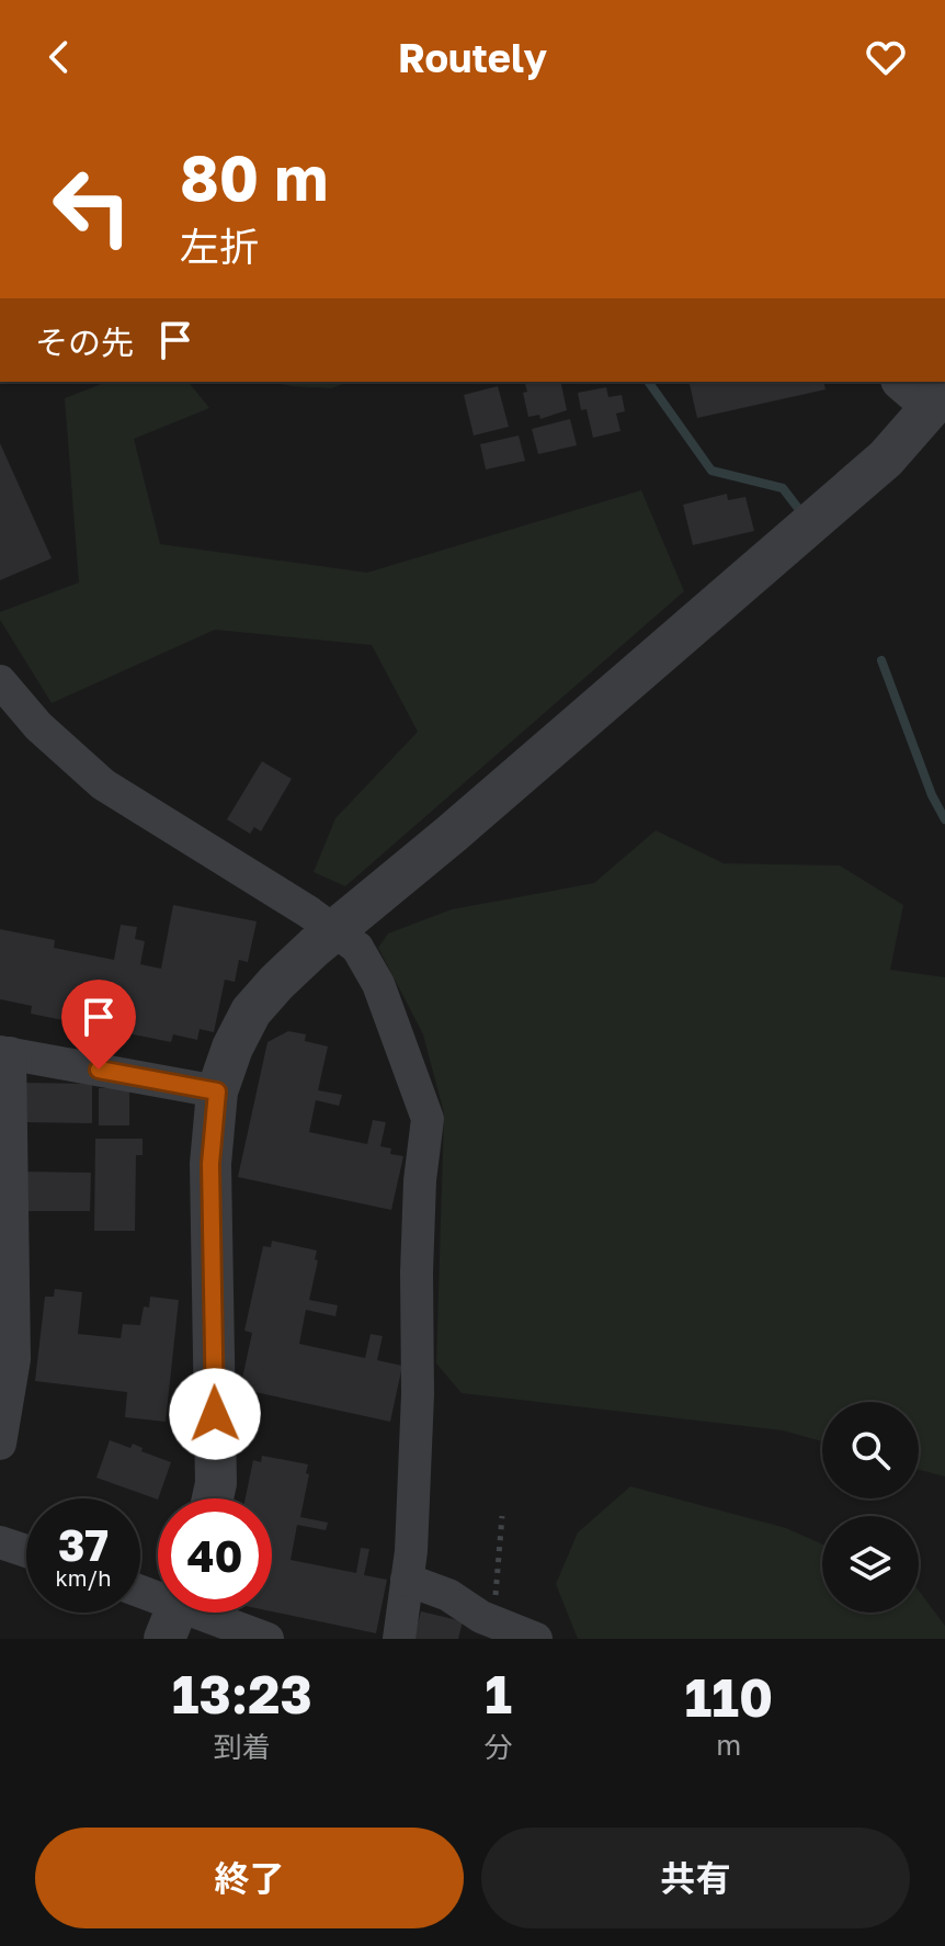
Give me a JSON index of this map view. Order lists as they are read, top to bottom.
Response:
{
  "page": {
    "header": "Routely",
    "turn": ["80 m", "左折"],
    "then": "その先",
    "speed": "37 km/h",
    "limit": "40",
    "eta": [
      "13:23",
      "到着",
      "1",
      "分",
      "110",
      "m"
    ],
    "buttons": ["終了", "共有"]
  }
}
